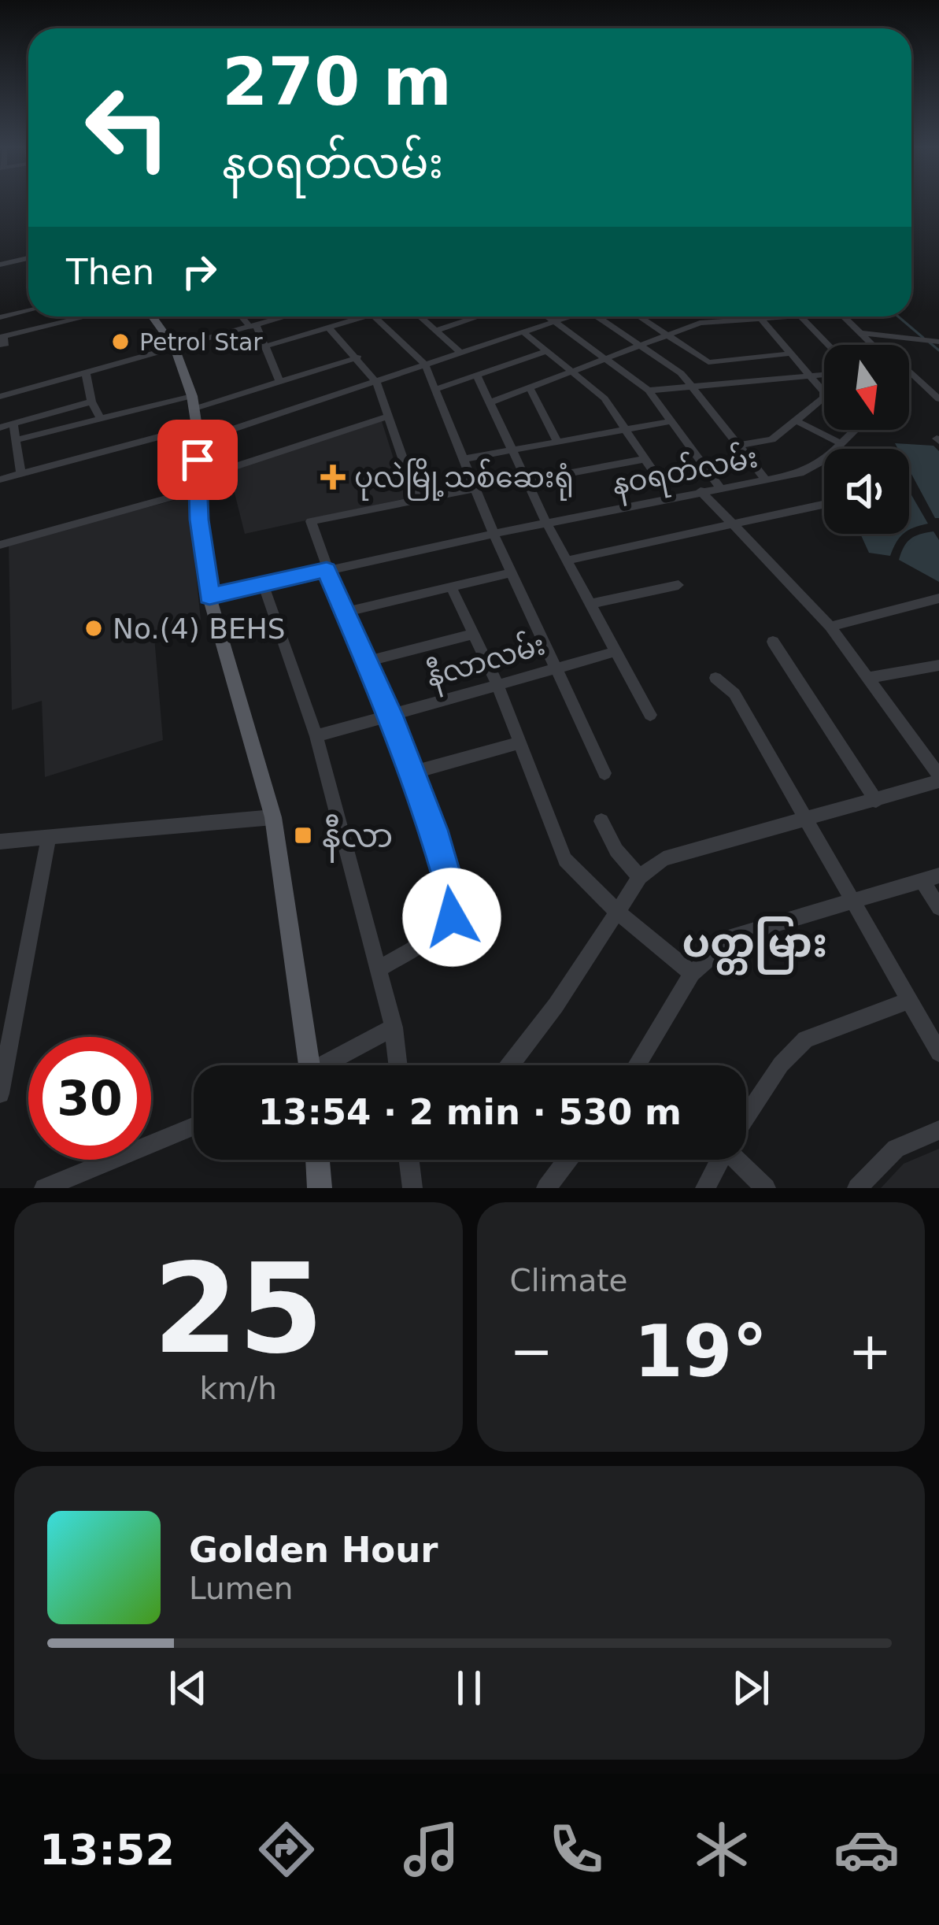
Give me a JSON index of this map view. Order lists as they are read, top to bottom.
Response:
{
  "streets": {
    "street": ["နဝရတ်လမ်း", "နီလာလမ်း"]
  },
  "districts": ["ပတ္တမြား"],
  "places": {
    "other": ["Petrol Star", "No.(4) BEHS"],
    "health": ["ပုလဲမြို့သစ်ဆေးရုံ"],
    "transit": ["နီလာ"]
  },
  "north": "bottom",
  "page": {
    "turn": ["270 m", "နဝရတ်လမ်း"],
    "then": "Then",
    "limit": "30",
    "trip": "13:54 · 2 min · 530 m",
    "tile": [
      ["25", "km/h"],
      "Climate"
    ],
    "heat": ["−", "19°", "+"],
    "song": ["Golden Hour", "Lumen"],
    "tabs": "13:52"
  }
}
